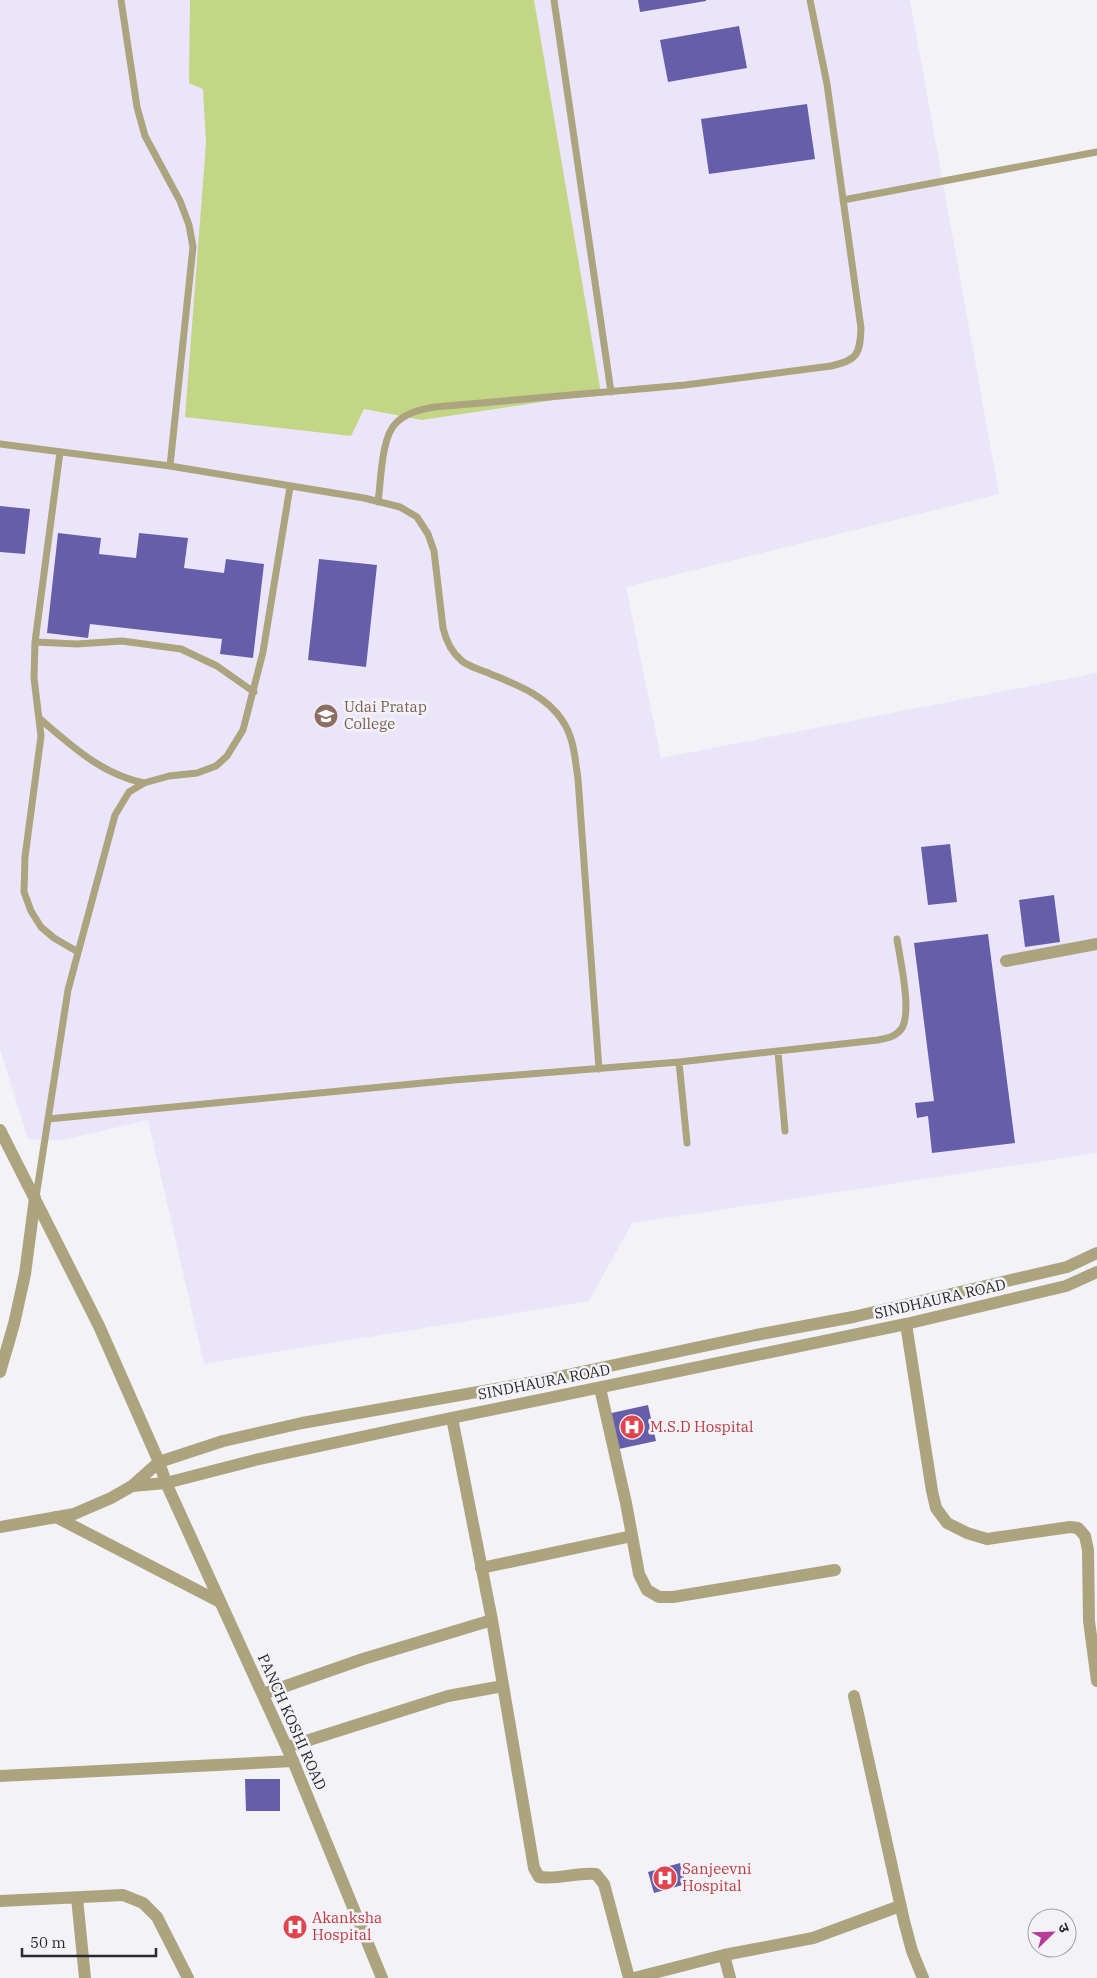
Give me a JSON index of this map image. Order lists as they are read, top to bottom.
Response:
{
  "streets": {
    "street": ["SINDHAURA ROAD", "PANCH KOSHI ROAD"]
  },
  "crossings": [
    ["SINDHAURA ROAD", "PANCH KOSHI ROAD"]
  ],
  "places": {
    "school or university": ["Udai Pratap College"],
    "hospital": ["M.S.D Hospital", "Sanjeevni Hospital", "Akanksha Hospital"]
  },
  "scale_bar": "50 m",
  "north": "top right"
}
